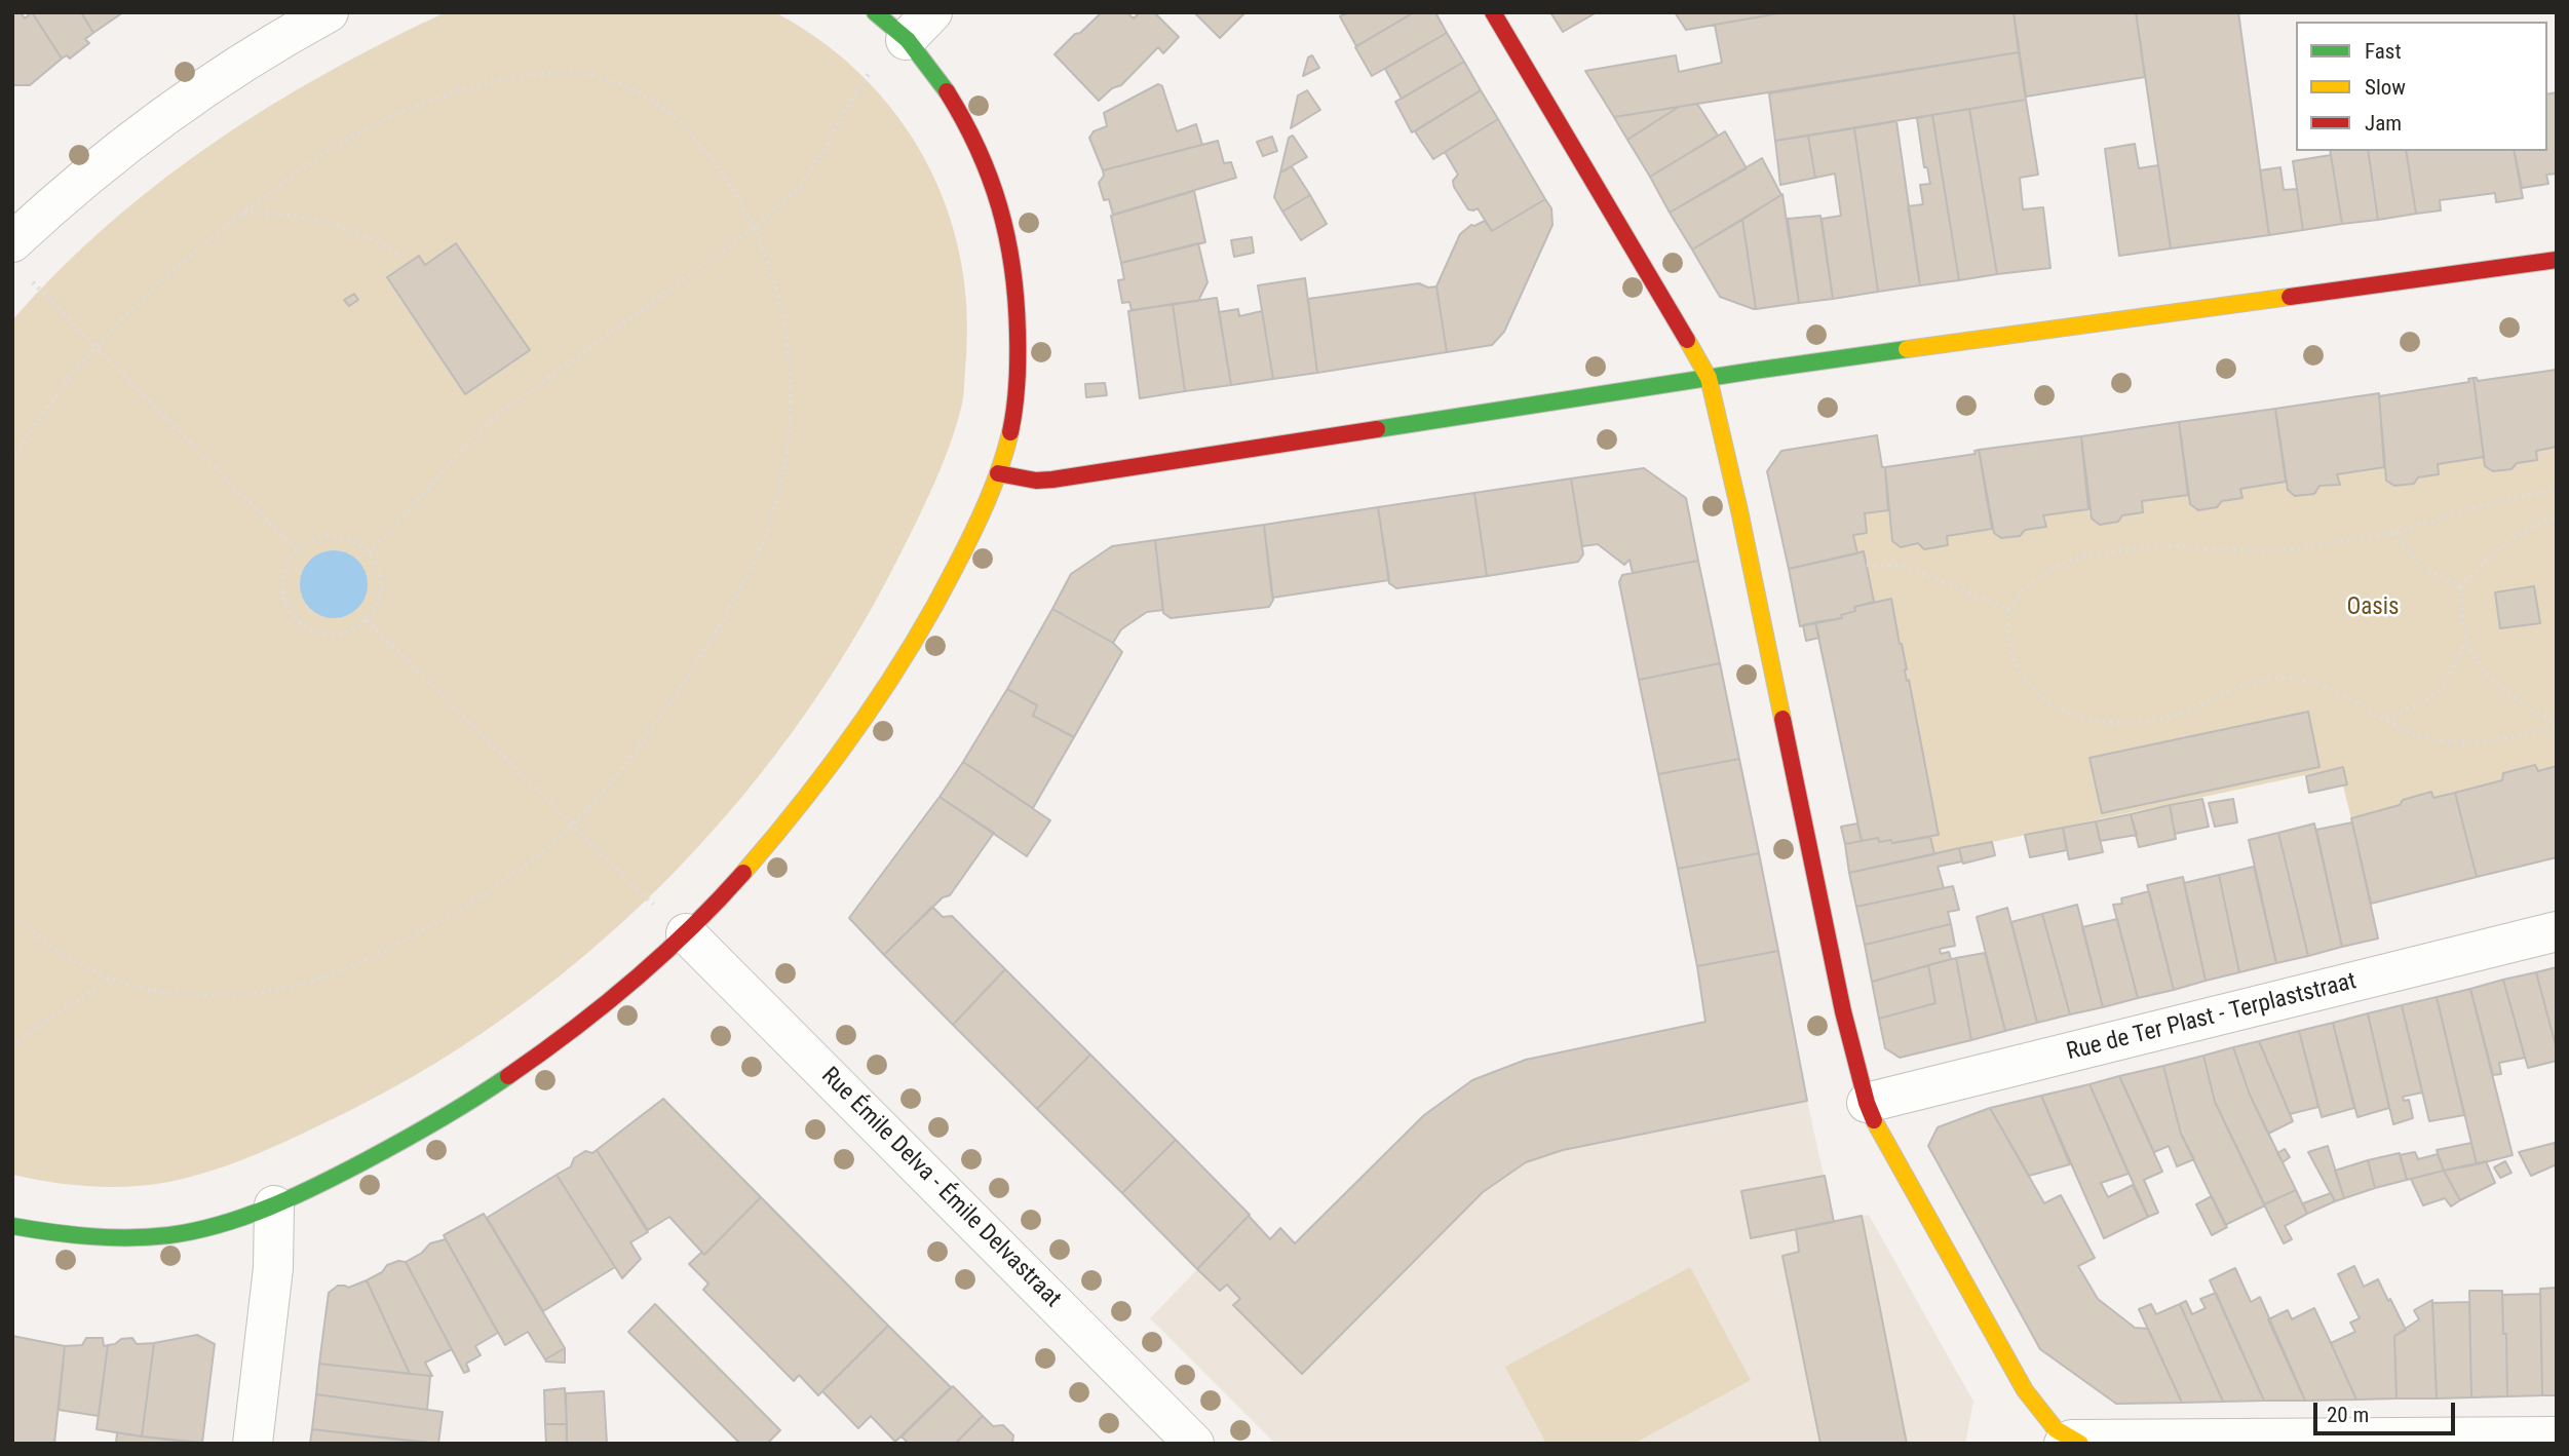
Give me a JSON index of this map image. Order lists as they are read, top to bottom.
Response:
{
  "streets": {
    "street": ["Rue de Ter Plast - Terplaststraat", "Rue Émile Delva - Émile Delvastraat"]
  },
  "parks": ["Oasis"],
  "legend": ["Fast", "Slow", "Jam"],
  "scale_bar": "20 m"
}
